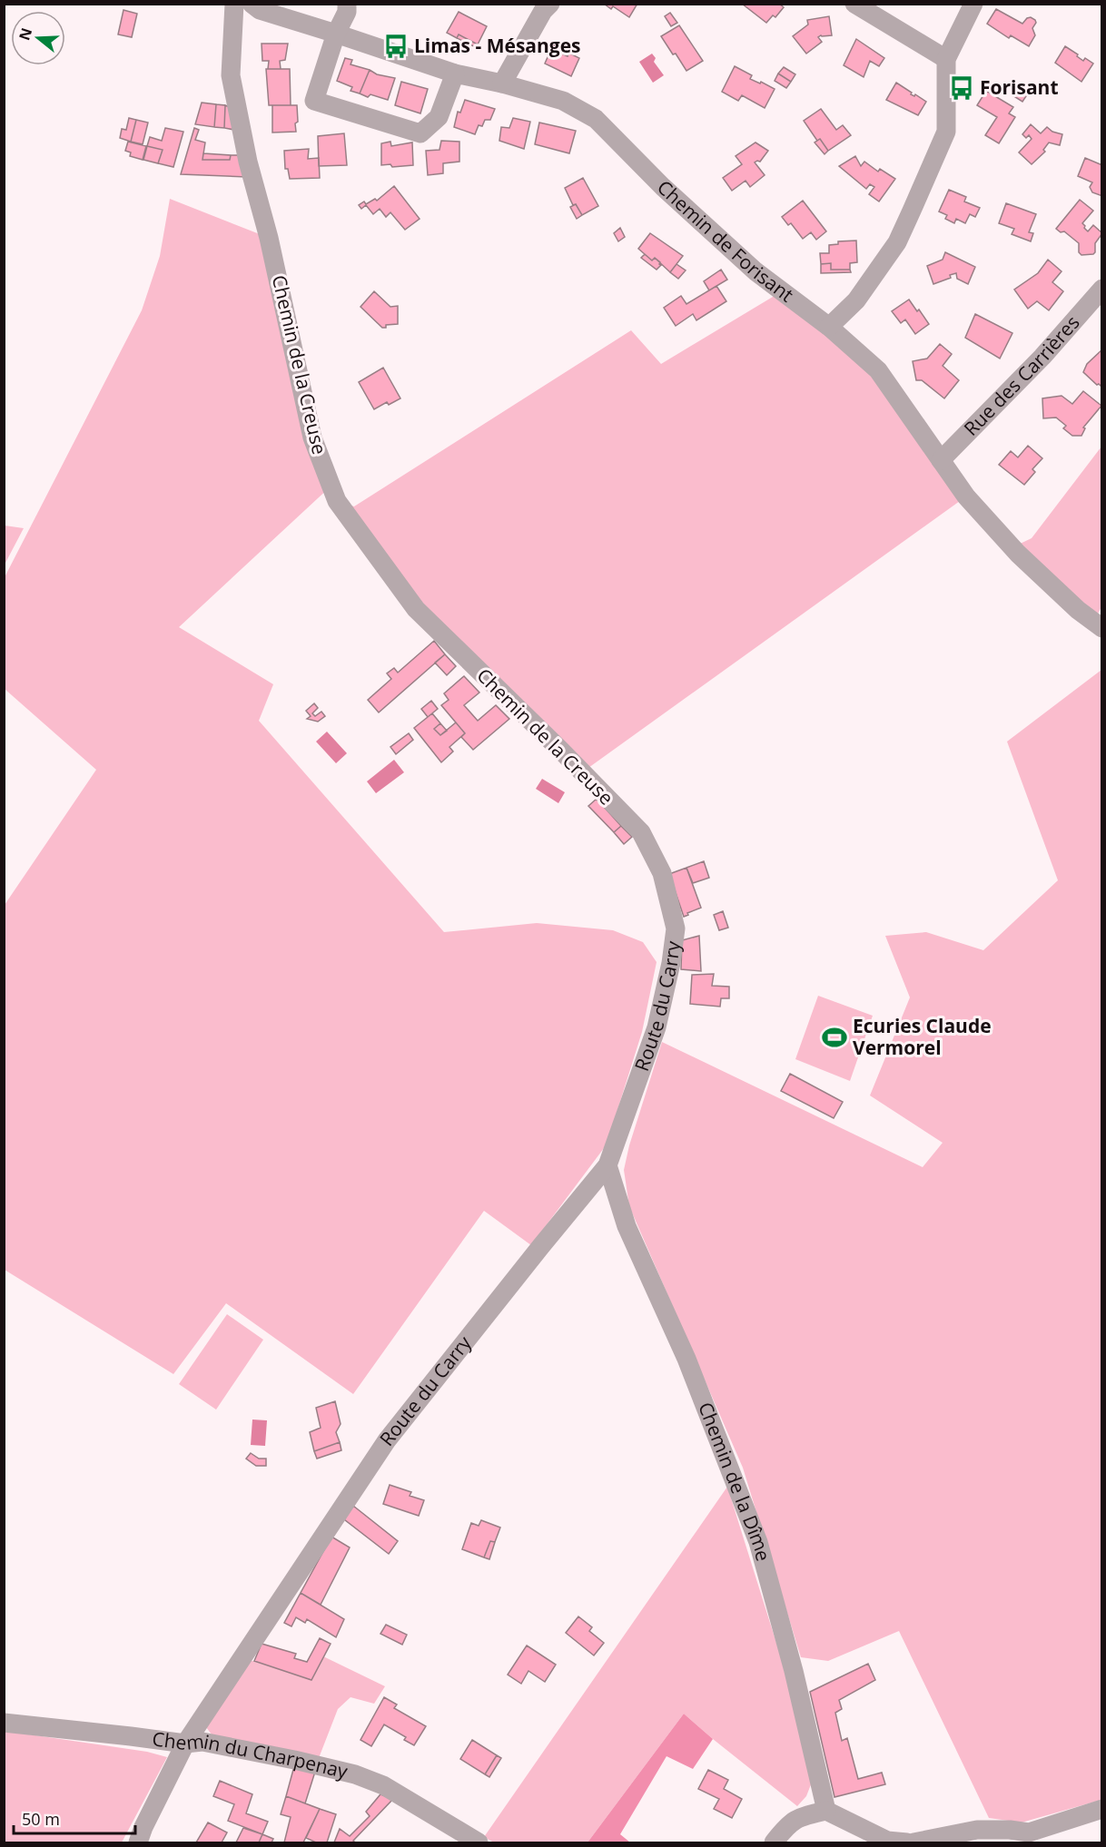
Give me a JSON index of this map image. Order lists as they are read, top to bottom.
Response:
{
  "streets": {
    "street": [
      "Chemin de Forisant",
      "Chemin de la Creuse",
      "Rue des Carrières",
      "Route du Carry",
      "Chemin de la Dîme",
      "Chemin du Charpenay"
    ]
  },
  "crossings": [
    ["Chemin de Forisant", "Rue des Carrières"],
    ["Chemin de la Creuse", "Route du Carry"],
    ["Route du Carry", "Chemin de la Dîme"],
    ["Route du Carry", "Chemin du Charpenay"]
  ],
  "places": {
    "bus stop": ["Limas - Mésanges", "Forisant"],
    "sports": ["Ecuries Claude Vermorel"]
  },
  "scale_bar": "50 m",
  "north": "left"
}
